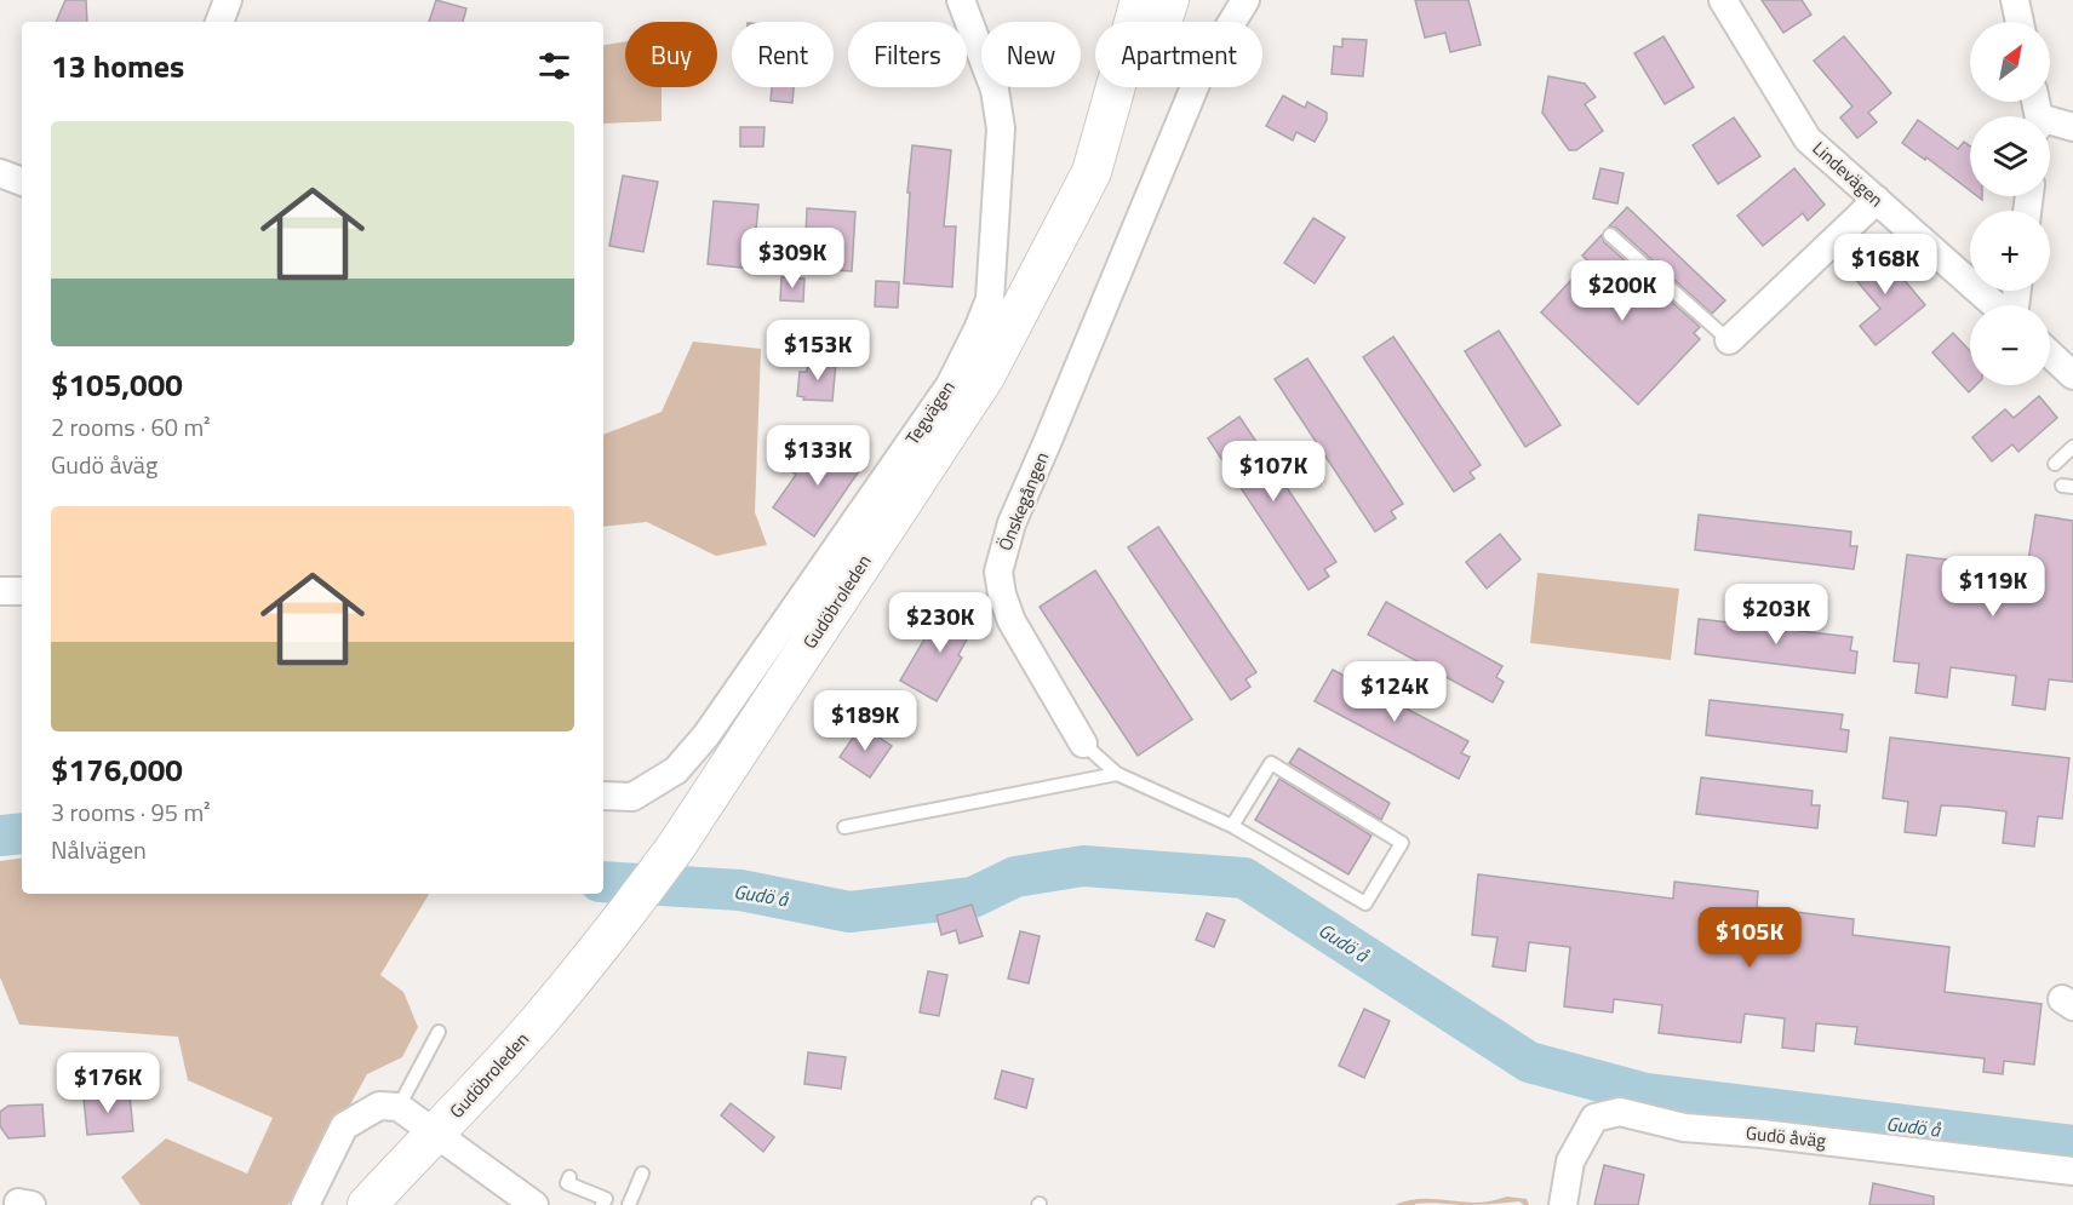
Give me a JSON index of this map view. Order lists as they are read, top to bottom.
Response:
{
  "streets": {
    "main road": ["Gudöbroleden"],
    "street": [
      "Lindevägen",
      "Tegvägen",
      "Önskegången",
      "Gudö åväg"
    ]
  },
  "water": ["Gudö å"],
  "north": "top right",
  "page": {
    "map_buttons": ["+", "−"],
    "chip": [
      "Buy",
      "Rent",
      "Filters",
      "New",
      "Apartment"
    ],
    "heading": "13 homes",
    "list": [
      {
        "name": "$105,000",
        "note": "2 rooms · 60 m² · Gudö åväg"
      },
      {
        "name": "$176,000",
        "note": "3 rooms · 95 m² · Nålvägen"
      }
    ],
    "price": [
      "$309K",
      "$168K",
      "$200K",
      "$153K",
      "$133K",
      "$107K",
      "$119K",
      "$203K",
      "$230K",
      "$124K",
      "$189K",
      "$105K",
      "$176K"
    ]
  }
}
